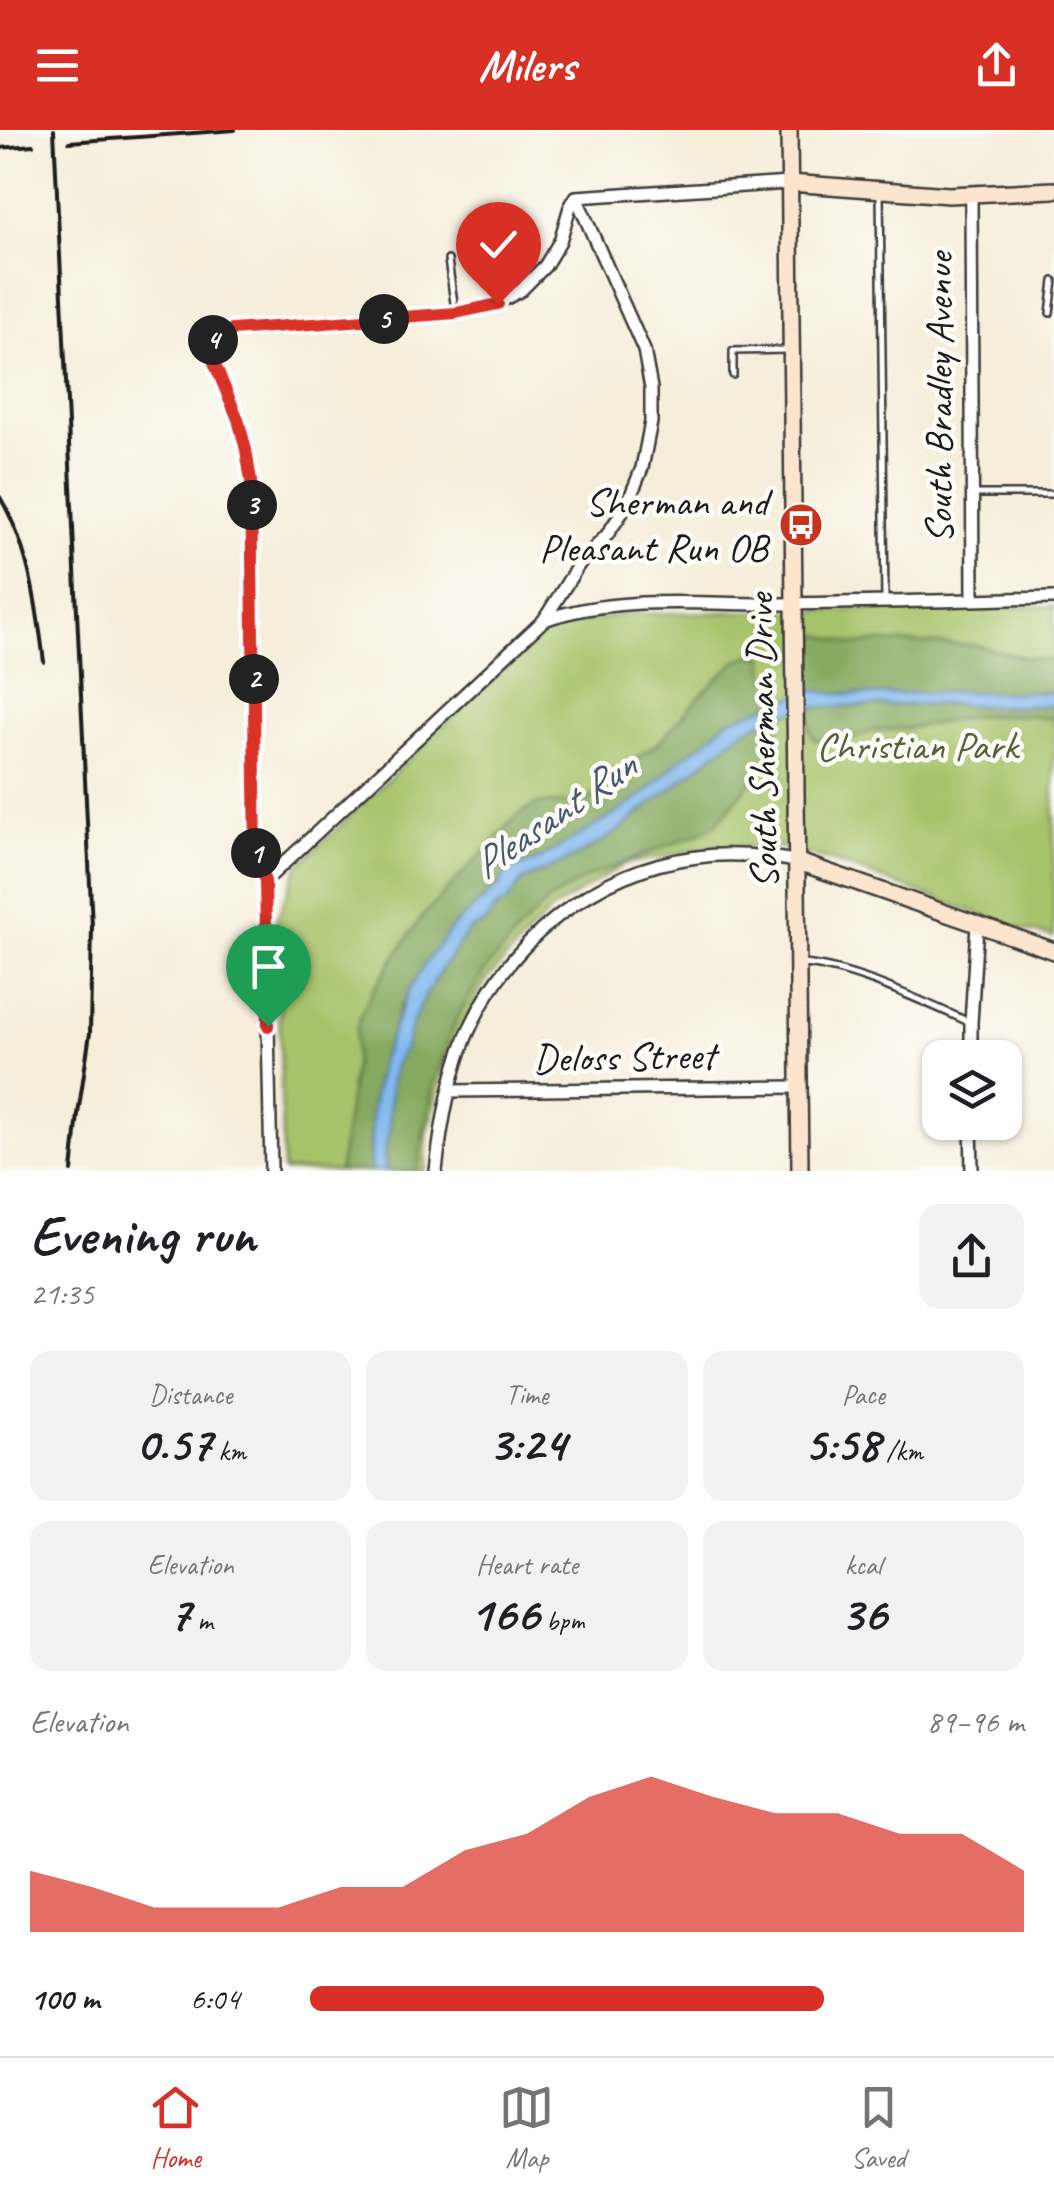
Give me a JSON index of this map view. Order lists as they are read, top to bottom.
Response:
{
  "streets": {
    "main road": ["South Sherman Drive"],
    "street": ["South Bradley Avenue", "Deloss Street"]
  },
  "crossings": [
    ["South Sherman Drive", "Deloss Street"]
  ],
  "water": ["Pleasant Run"],
  "parks": ["Christian Park"],
  "places": {
    "bus stop": ["Sherman and Pleasant Run OB"]
  },
  "page": {
    "header": "Milers",
    "pins": [
      "5",
      "4",
      "3",
      "2",
      "1"
    ],
    "heading": ["Evening run", "21:35"],
    "stats": [
      ["Distance", "0.57 km"],
      ["Time", "3:24"],
      ["Pace", "5:58 /km"],
      ["Elevation", "7 m"],
      ["Heart rate", "166 bpm"],
      ["kcal", "36"]
    ],
    "chart": ["Elevation", "89–96 m"],
    "list": [
      {
        "name": "100 m",
        "note": "6:04"
      }
    ],
    "tabs": ["Home", "Map", "Saved"]
  }
}
